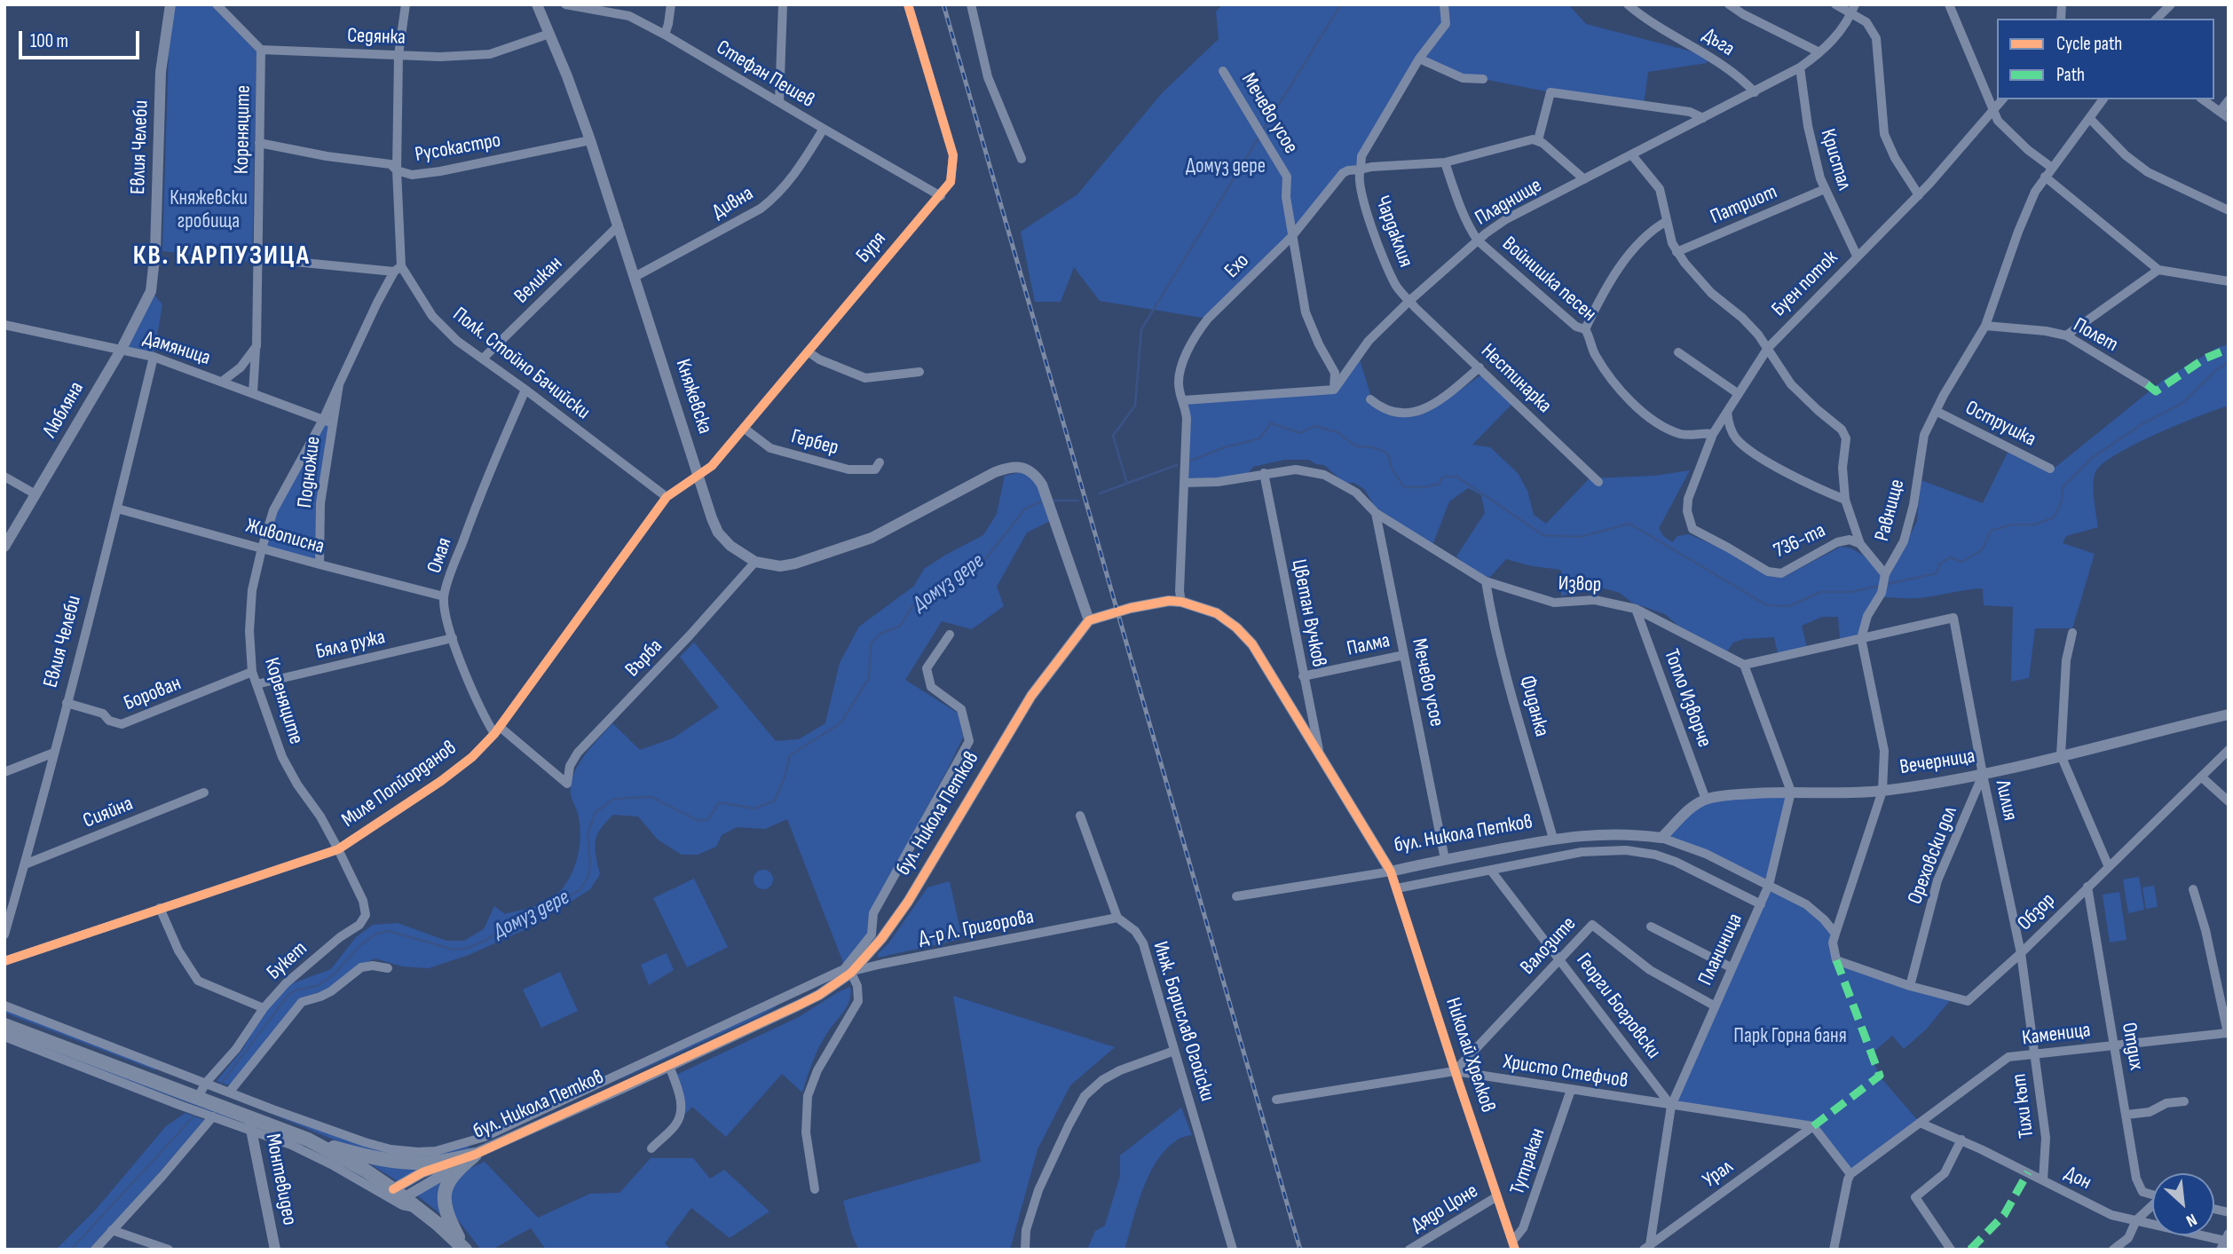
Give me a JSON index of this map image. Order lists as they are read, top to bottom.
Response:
{
  "streets": {
    "street": [
      "Седянка",
      "Дъга",
      "Стефан Пешев",
      "Мечево усое",
      "Кореняците",
      "Евлия Челеби",
      "Русокастро",
      "Кристал",
      "Пладнище",
      "Дивна",
      "Патриот",
      "Чардаклия",
      "Буря",
      "Ехо",
      "Войнишка песен",
      "Великан",
      "Буен поток",
      "Полет",
      "Дамяница",
      "Полк. Стойно Бачийски",
      "Нестинарка",
      "Княжевска",
      "Любляна",
      "Острушка",
      "Гербер",
      "Подножие",
      "Равнище",
      "Живописна",
      "736-та",
      "Омая",
      "Извор",
      "Цветан Вучков",
      "Бяла ружа",
      "Палма",
      "Върба",
      "Борован",
      "Топло Изворче",
      "Фиданка",
      "Вечерница",
      "Миле Попйорданов",
      "Лилия",
      "Сияйна",
      "бул. Никола Петков",
      "Ореховски дол",
      "Обзор",
      "Д-р Л. Григорова",
      "Валозите",
      "Планиница",
      "Букет",
      "Георги Богровски",
      "Инж. Борислав Огойски",
      "Каменица",
      "Отдих",
      "Николай Хрелков",
      "Христо Стефчов",
      "Тихи кът",
      "Тутракан",
      "Урал",
      "Дон",
      "Монтевидео",
      "Дядо Цоне"
    ]
  },
  "crossings": [
    ["Седянка", "Кореняците"],
    ["Седянка", "Полк. Стойно Бачийски"],
    ["Седянка", "Княжевска"],
    ["Дъга", "Пладнище"],
    ["Стефан Пешев", "Дивна"],
    ["Стефан Пешев", "Буря"],
    ["Мечево усое", "Пладнище"],
    ["Мечево усое", "Ехо"],
    ["Мечево усое", "Извор"],
    ["Мечево усое", "Палма"],
    ["Мечево усое", "бул. Никола Петков"],
    ["Кореняците", "Русокастро"],
    ["Кореняците", "Дамяница"],
    ["Кореняците", "Подножие"],
    ["Кореняците", "Живописна"],
    ["Кореняците", "Бяла ружа"],
    ["Кореняците", "Борован"],
    ["Кореняците", "Миле Попйорданов"],
    ["Кореняците", "Букет"],
    ["Евлия Челеби", "Дамяница"],
    ["Евлия Челеби", "Любляна"],
    ["Евлия Челеби", "Живописна"],
    ["Евлия Челеби", "Борован"],
    ["Евлия Челеби", "Сияйна"],
    ["Русокастро", "Полк. Стойно Бачийски"],
    ["Русокастро", "Княжевска"],
    ["Кристал", "Пладнище"],
    ["Кристал", "Патриот"],
    ["Кристал", "Буен поток"],
    ["Пладнище", "Чардаклия"],
    ["Пладнище", "Войнишка песен"],
    ["Пладнище", "Нестинарка"],
    ["Дивна", "Княжевска"],
    ["Чардаклия", "Ехо"],
    ["Чардаклия", "Нестинарка"],
    ["Буря", "Княжевска"],
    ["Буря", "Гербер"],
    ["Буря", "Миле Попйорданов"],
    ["Ехо", "Извор"],
    ["Ехо", "бул. Никола Петков"],
    ["Войнишка песен", "Буен поток"],
    ["Великан", "Полк. Стойно Бачийски"],
    ["Великан", "Княжевска"],
    ["Буен поток", "736-та"],
    ["Полет", "Равнище"],
    ["Дамяница", "Любляна"],
    ["Дамяница", "Подножие"],
    ["Полк. Стойно Бачийски", "Подножие"],
    ["Полк. Стойно Бачийски", "Омая"],
    ["Полк. Стойно Бачийски", "Миле Попйорданов"],
    ["Княжевска", "Върба"],
    ["Княжевска", "Миле Попйорданов"],
    ["Княжевска", "бул. Никола Петков"],
    ["Острушка", "Равнище"],
    ["Подножие", "Живописна"],
    ["Равнище", "Лилия"],
    ["Живописна", "Омая"],
    ["Омая", "Бяла ружа"],
    ["Омая", "Върба"],
    ["Омая", "Миле Попйорданов"],
    ["Извор", "Цветан Вучков"],
    ["Извор", "Топло Изворче"],
    ["Извор", "Фиданка"],
    ["Цветан Вучков", "Палма"],
    ["Цветан Вучков", "бул. Никола Петков"],
    ["Върба", "Миле Попйорданов"],
    ["Топло Изворче", "Вечерница"],
    ["Фиданка", "бул. Никола Петков"],
    ["Вечерница", "Лилия"],
    ["Вечерница", "бул. Никола Петков"],
    ["Вечерница", "Ореховски дол"],
    ["Вечерница", "Планиница"],
    ["Миле Попйорданов", "Букет"],
    ["Лилия", "Ореховски дол"],
    ["Лилия", "Обзор"],
    ["Лилия", "Тихи кът"],
    ["бул. Никола Петков", "Обзор"],
    ["бул. Никола Петков", "Д-р Л. Григорова"],
    ["бул. Никола Петков", "Планиница"],
    ["бул. Никола Петков", "Букет"],
    ["бул. Никола Петков", "Георги Богровски"],
    ["бул. Никола Петков", "Николай Хрелков"],
    ["Ореховски дол", "Обзор"],
    ["Обзор", "Отдих"],
    ["Обзор", "Тихи кът"],
    ["Д-р Л. Григорова", "Инж. Борислав Огойски"],
    ["Валозите", "Планиница"],
    ["Валозите", "Георги Богровски"],
    ["Валозите", "Николай Хрелков"],
    ["Валозите", "Христо Стефчов"],
    ["Планиница", "Георги Богровски"],
    ["Планиница", "Христо Стефчов"],
    ["Планиница", "Урал"],
    ["Георги Богровски", "Христо Стефчов"],
    ["Каменица", "Отдих"],
    ["Каменица", "Тихи кът"],
    ["Каменица", "Дон"],
    ["Николай Хрелков", "Христо Стефчов"],
    ["Николай Хрелков", "Тутракан"],
    ["Николай Хрелков", "Дядо Цоне"],
    ["Христо Стефчов", "Тутракан"],
    ["Христо Стефчов", "Урал"],
    ["Тихи кът", "Дон"]
  ],
  "districts": ["КВ. КАРПУЗИЦА"],
  "water": ["Домуз дере"],
  "parks": ["Домуз дере", "Княжевски гробища", "Парк Горна баня"],
  "legend": ["Cycle path", "Path"],
  "scale_bar": "100 m",
  "north": "bottom right"
}
